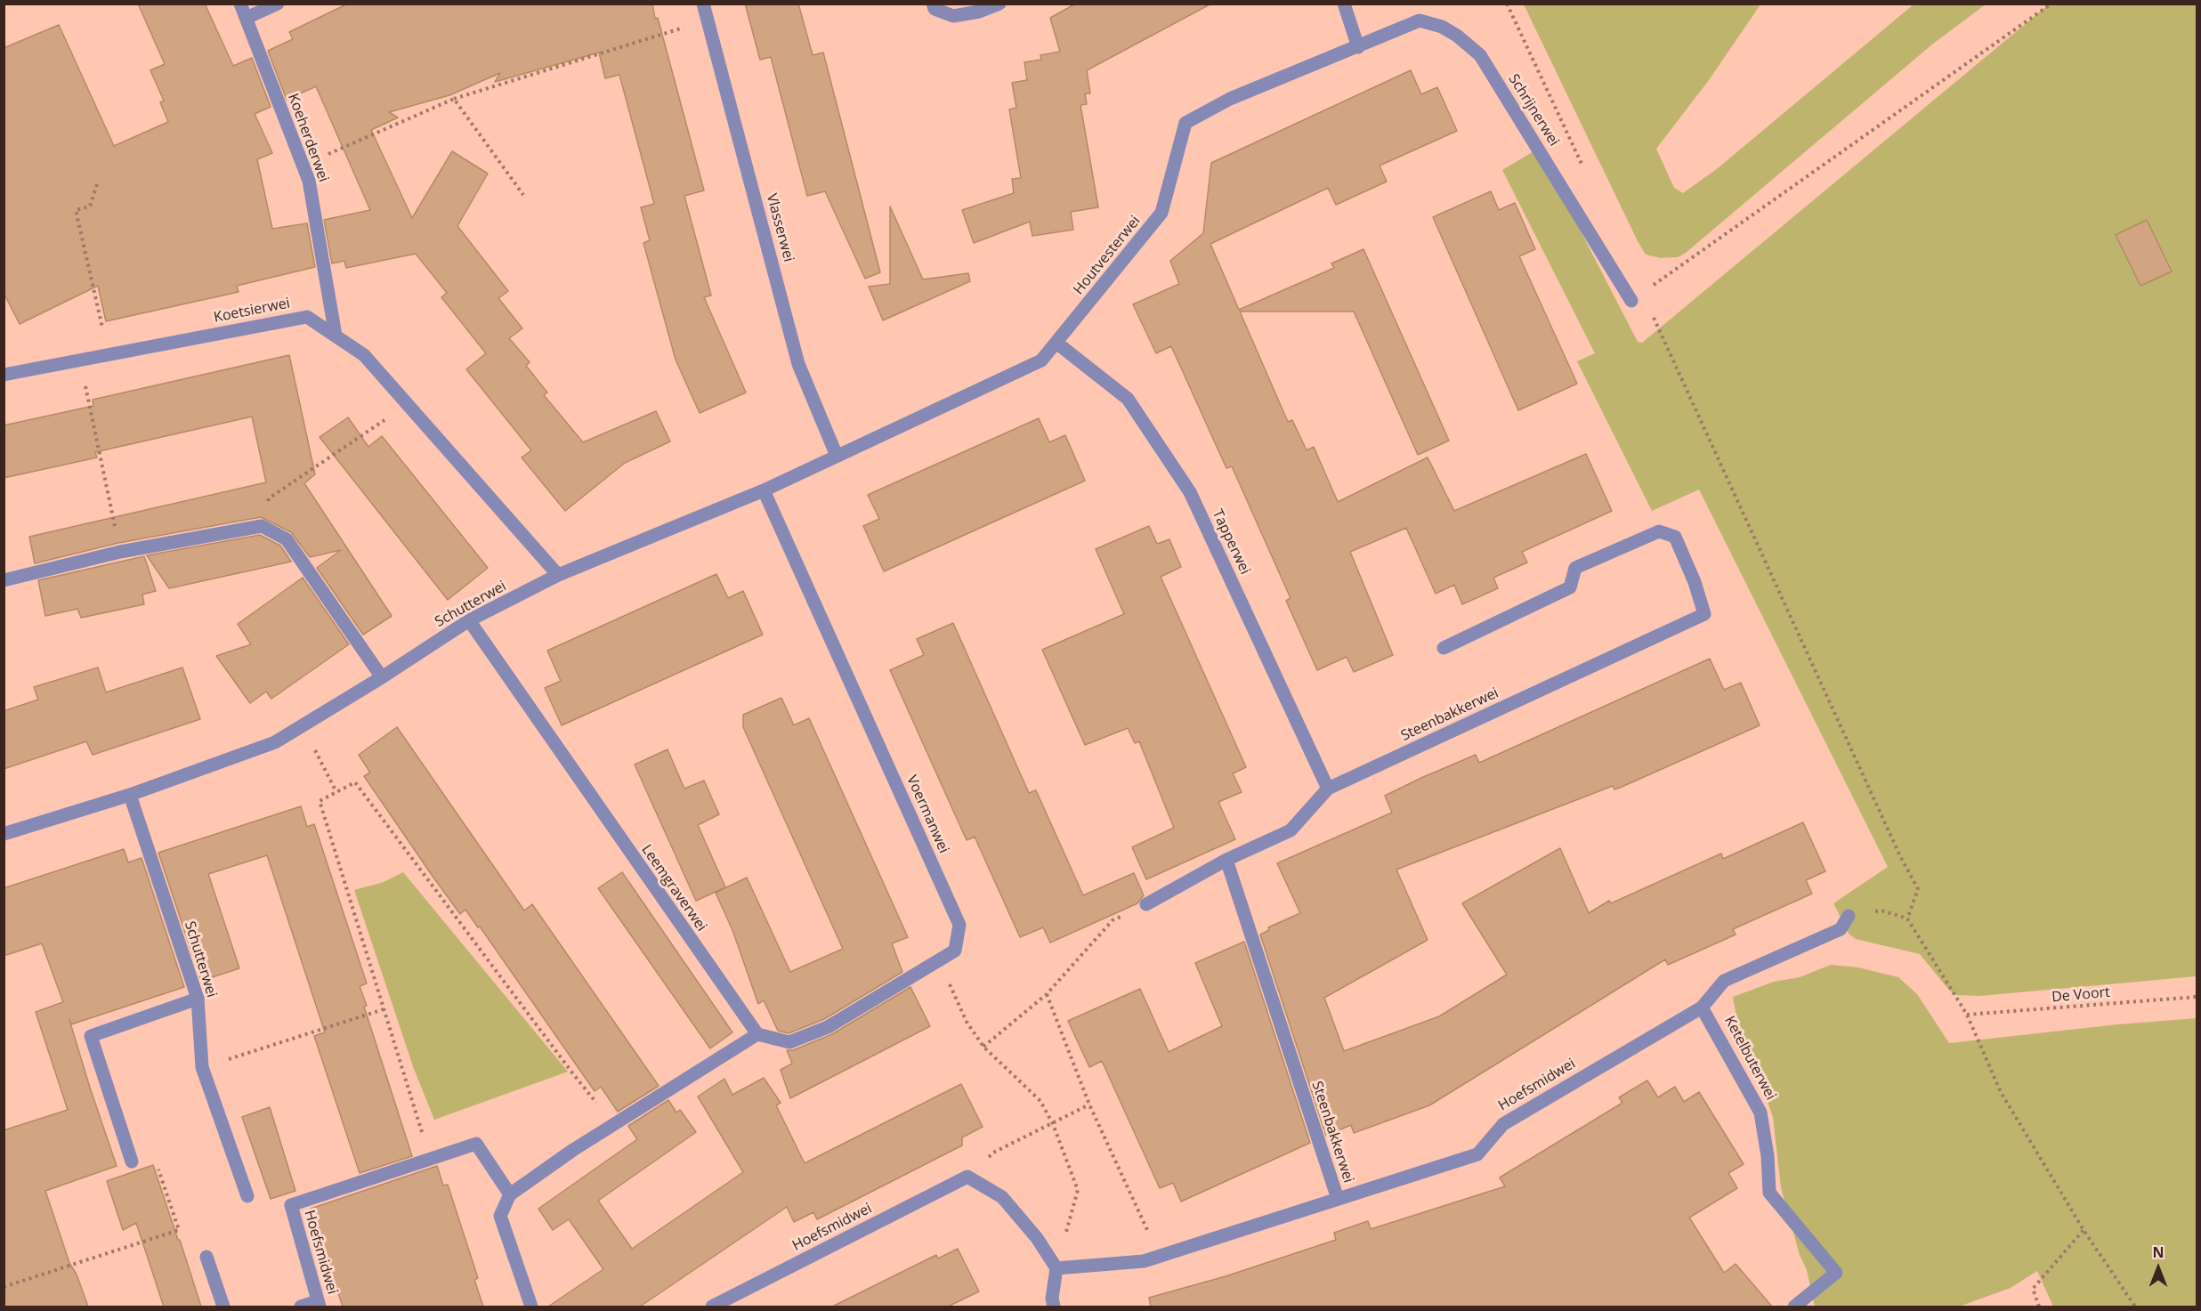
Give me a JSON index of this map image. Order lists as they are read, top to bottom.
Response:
{
  "streets": {
    "street": [
      "Schrijnerwei",
      "Koeherderwei",
      "Vlasserwei",
      "Houtvesterwei",
      "Koetsierwei",
      "Tapperwei",
      "Schutterwei",
      "Steenbakkerwei",
      "Voermanwei",
      "Leemgraverwei",
      "Ketelbuterwei",
      "Hoefsmidwei"
    ],
    "path": ["De Voort"]
  },
  "crossings": [
    ["Schrijnerwei", "Houtvesterwei"],
    ["Koeherderwei", "Koetsierwei"],
    ["Vlasserwei", "Houtvesterwei"],
    ["Vlasserwei", "Schutterwei"],
    ["Houtvesterwei", "Tapperwei"],
    ["Houtvesterwei", "Schutterwei"],
    ["Koetsierwei", "Schutterwei"],
    ["Tapperwei", "Steenbakkerwei"],
    ["Schutterwei", "Voermanwei"],
    ["Schutterwei", "Leemgraverwei"],
    ["Steenbakkerwei", "Hoefsmidwei"],
    ["Voermanwei", "Leemgraverwei"],
    ["Ketelbuterwei", "Hoefsmidwei"]
  ],
  "north": "top"
}
